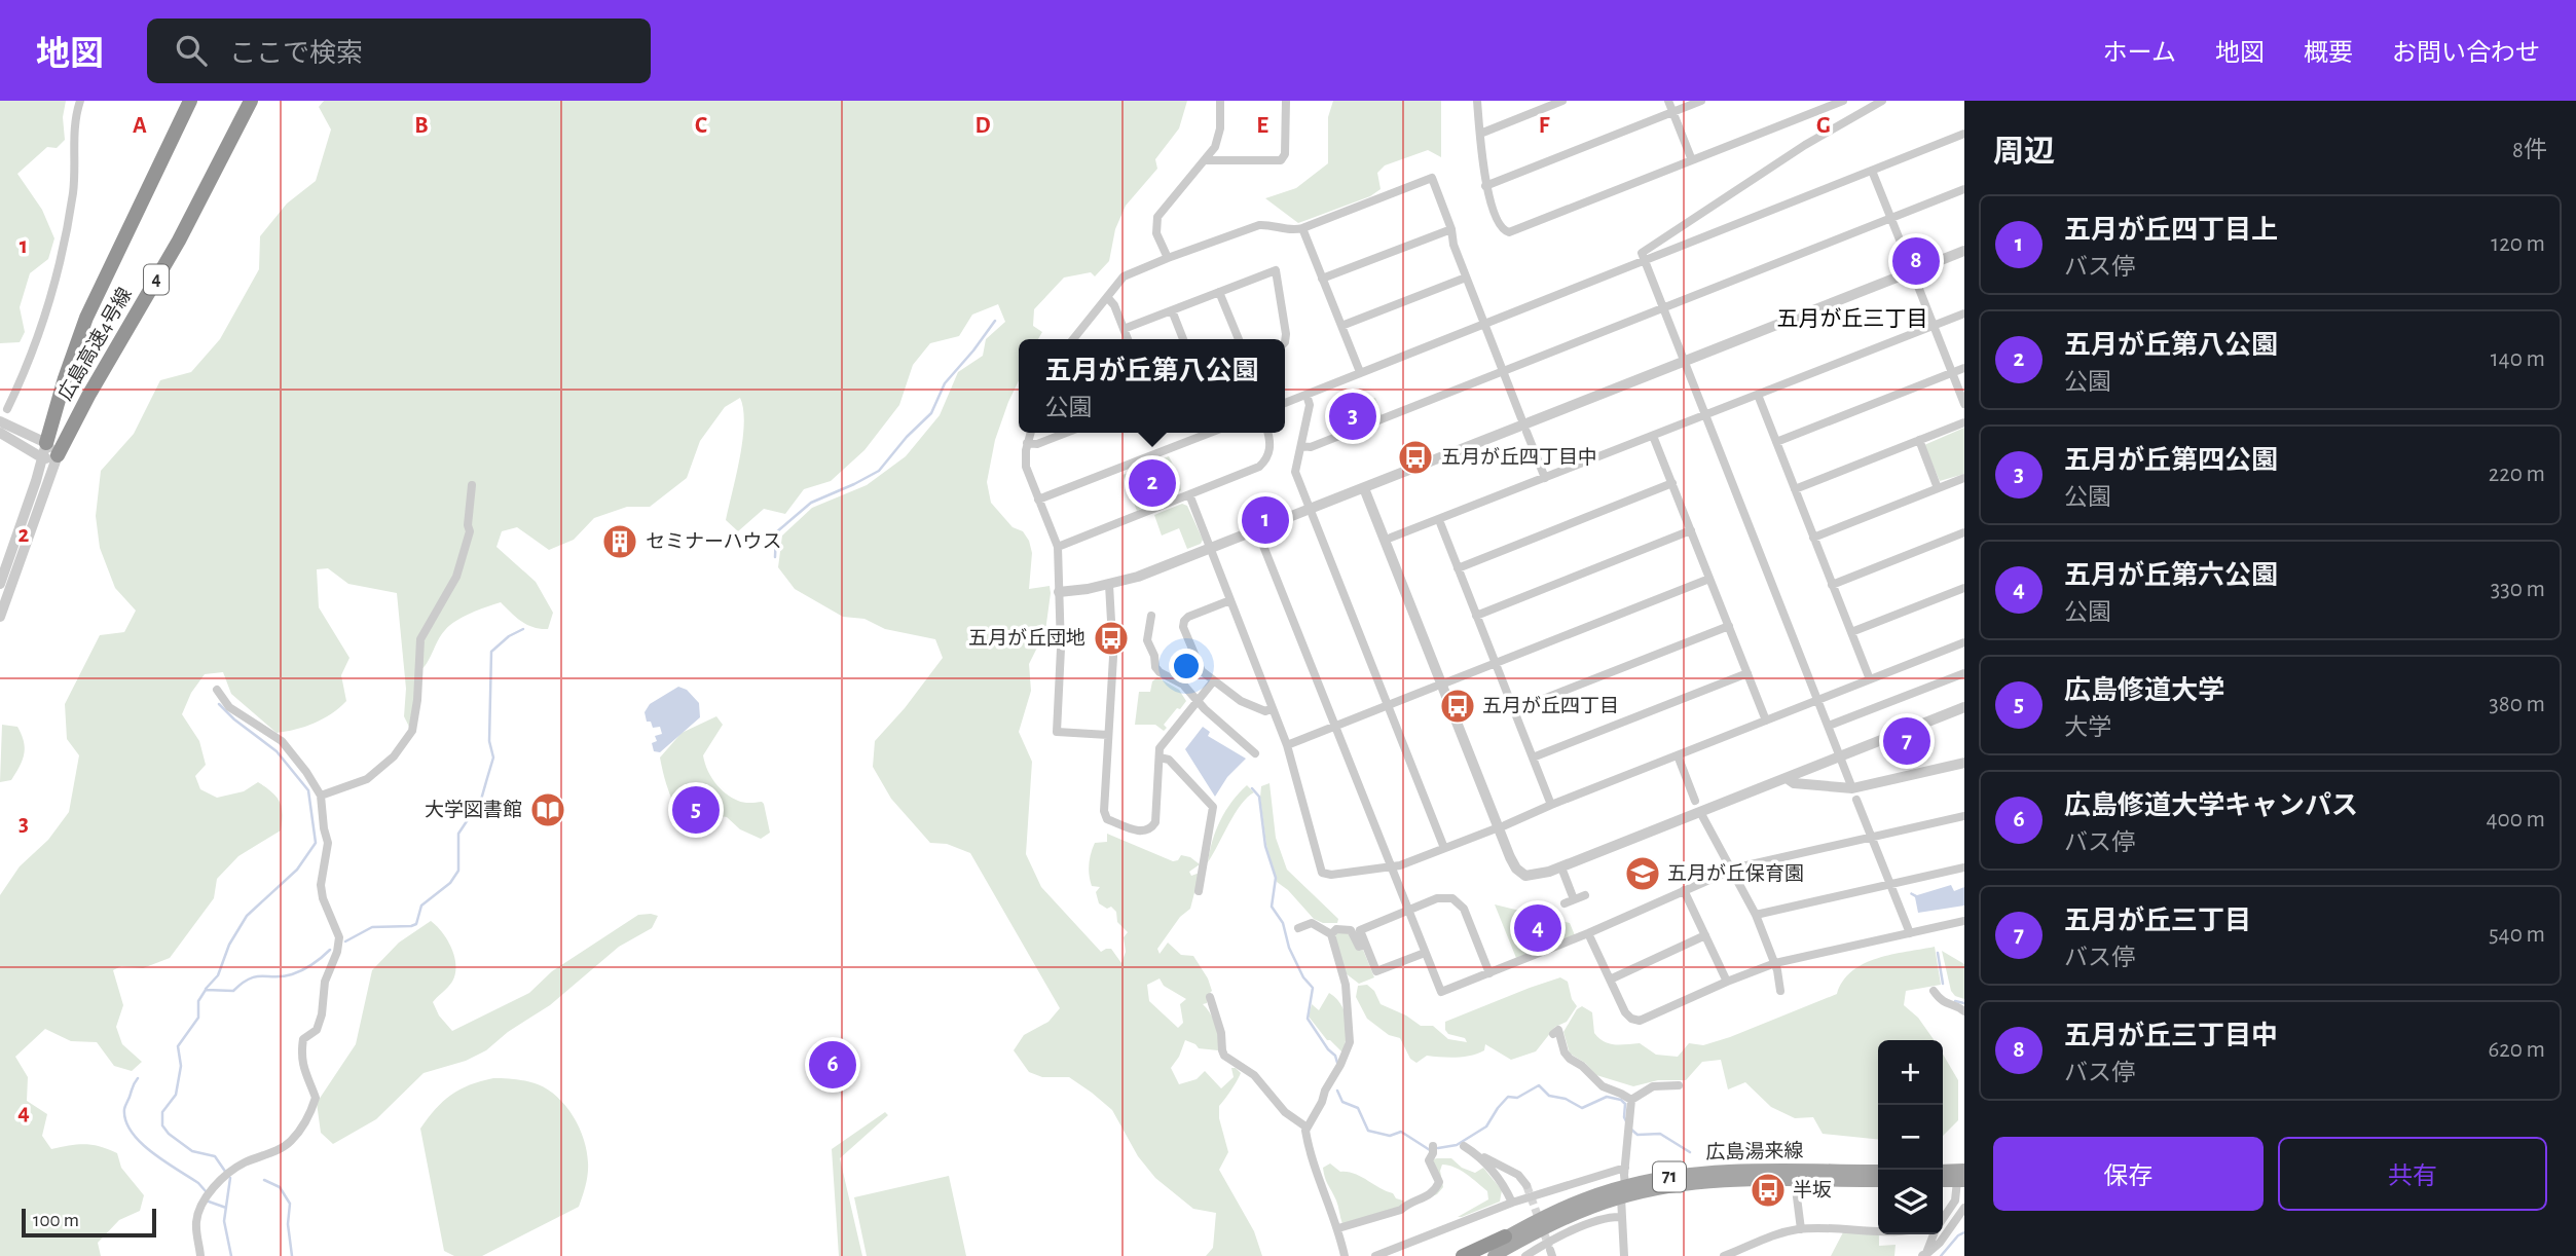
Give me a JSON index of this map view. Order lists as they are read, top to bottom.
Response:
{
  "streets": {
    "highway": ["4", "広島高速4号線"],
    "main road": ["広島湯来線", "71"]
  },
  "districts": ["五月が丘三丁目"],
  "places": {
    "bus stop": [
      "五月が丘四丁目中",
      "五月が丘団地",
      "五月が丘四丁目",
      "半坂"
    ],
    "building": ["セミナーハウス"],
    "library": ["大学図書館"],
    "school or university": ["五月が丘保育園"]
  },
  "scale_bar": "100 m",
  "page": {
    "header": "地図",
    "search": "ここで検索",
    "nav": [
      "ホーム",
      "地図",
      "概要",
      "お問い合わせ"
    ],
    "heading": ["周辺", "8件"],
    "list": [
      {
        "mark": "1",
        "name": "五月が丘四丁目上",
        "note": "バス停",
        "value": "120 m"
      },
      {
        "mark": "2",
        "name": "五月が丘第八公園",
        "note": "公園",
        "value": "140 m"
      },
      {
        "mark": "3",
        "name": "五月が丘第四公園",
        "note": "公園",
        "value": "220 m"
      },
      {
        "mark": "4",
        "name": "五月が丘第六公園",
        "note": "公園",
        "value": "330 m"
      },
      {
        "mark": "5",
        "name": "広島修道大学",
        "note": "大学",
        "value": "380 m"
      },
      {
        "mark": "6",
        "name": "広島修道大学キャンパス",
        "note": "バス停",
        "value": "400 m"
      },
      {
        "mark": "7",
        "name": "五月が丘三丁目",
        "note": "バス停",
        "value": "540 m"
      },
      {
        "mark": "8",
        "name": "五月が丘三丁目中",
        "note": "バス停",
        "value": "620 m"
      }
    ],
    "pins": [
      "8",
      "3",
      "2",
      "1",
      "7",
      "5",
      "4",
      "6"
    ],
    "popup": ["五月が丘第八公園", "公園"],
    "map_buttons": ["+", "−"],
    "buttons": ["保存", "共有"],
    "scale": "100 m"
  },
  "grid": {
    "columns": [
      "A",
      "B",
      "C",
      "D",
      "E",
      "F",
      "G"
    ],
    "rows": [
      "1",
      "2",
      "3",
      "4"
    ]
  }
}
